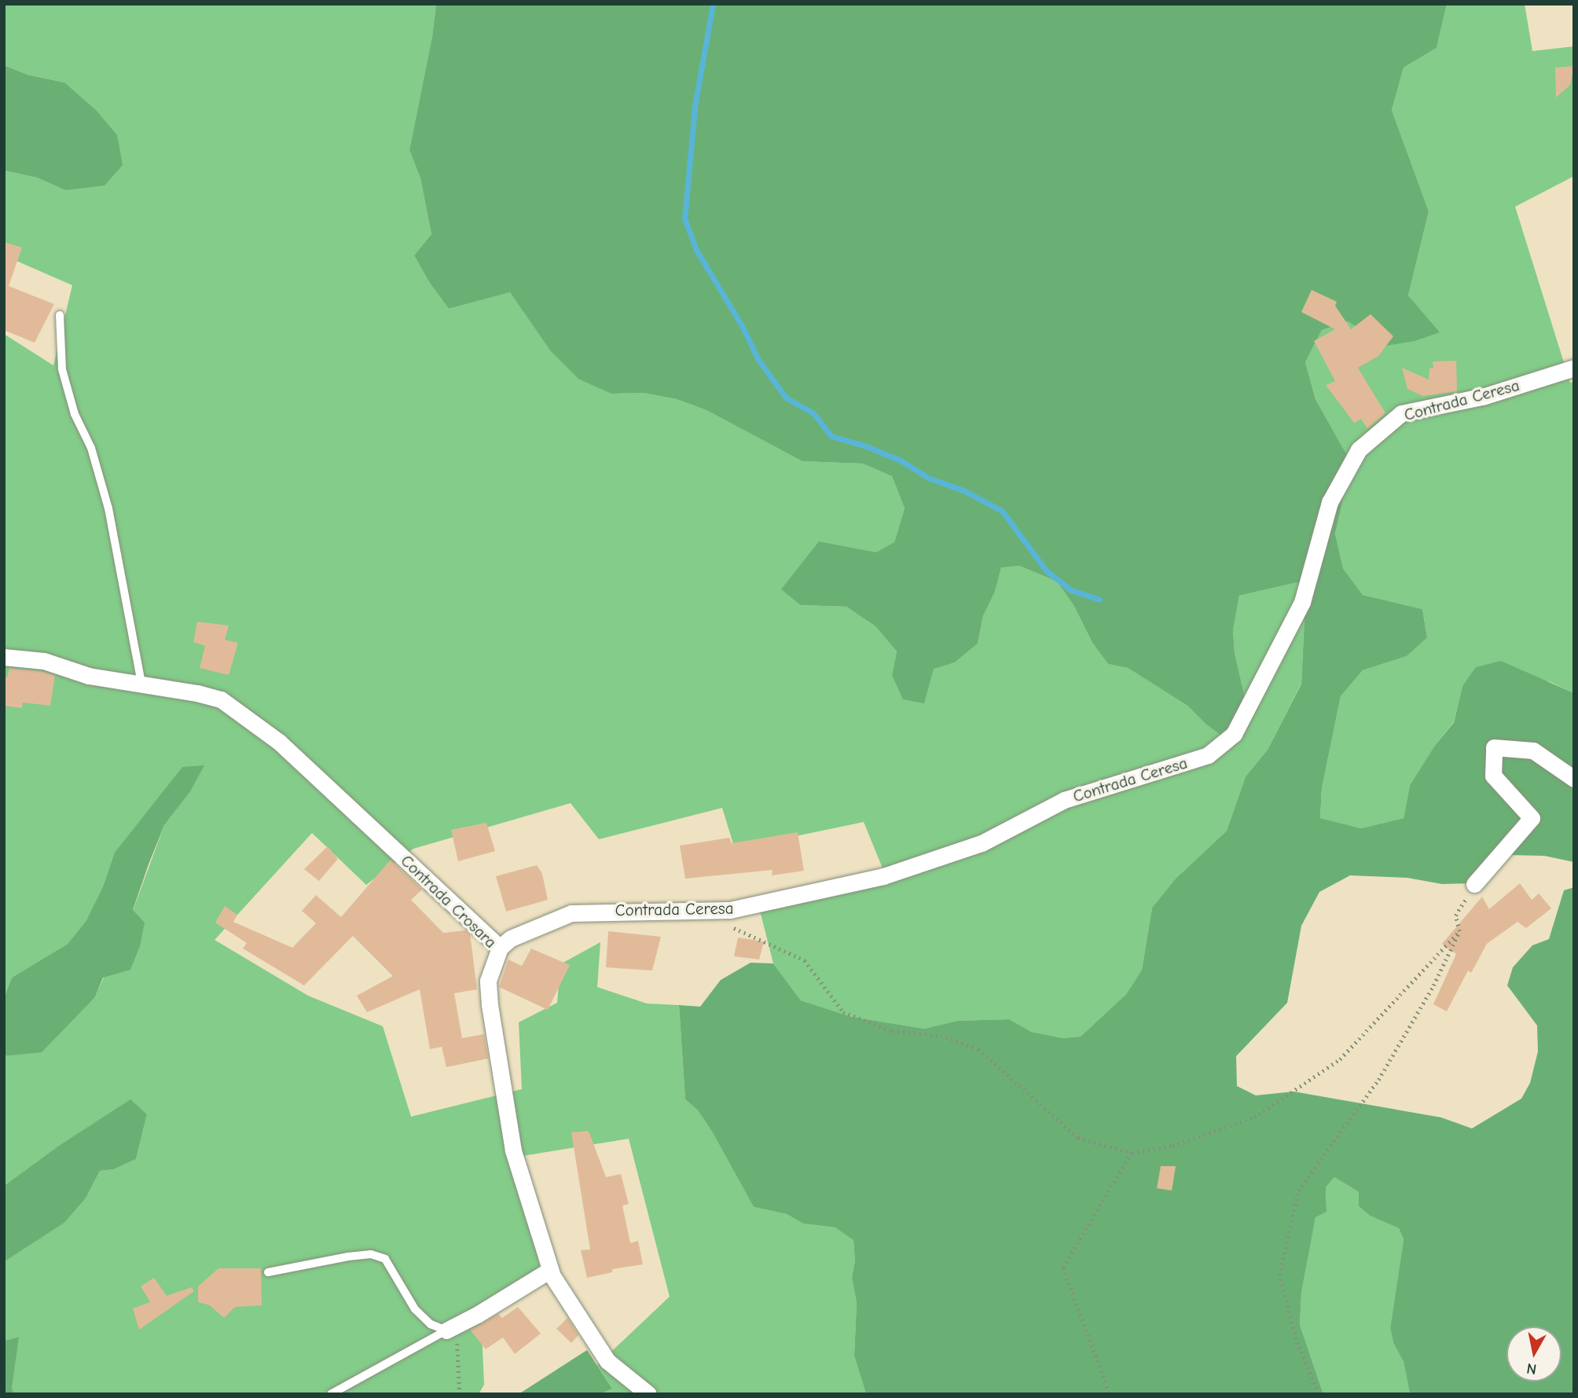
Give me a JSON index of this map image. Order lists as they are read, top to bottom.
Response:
{
  "streets": {
    "street": ["Contrada Ceresa", "Contrada Crosara"]
  },
  "crossings": [
    ["Contrada Ceresa", "Contrada Crosara"]
  ],
  "north": "bottom"
}
